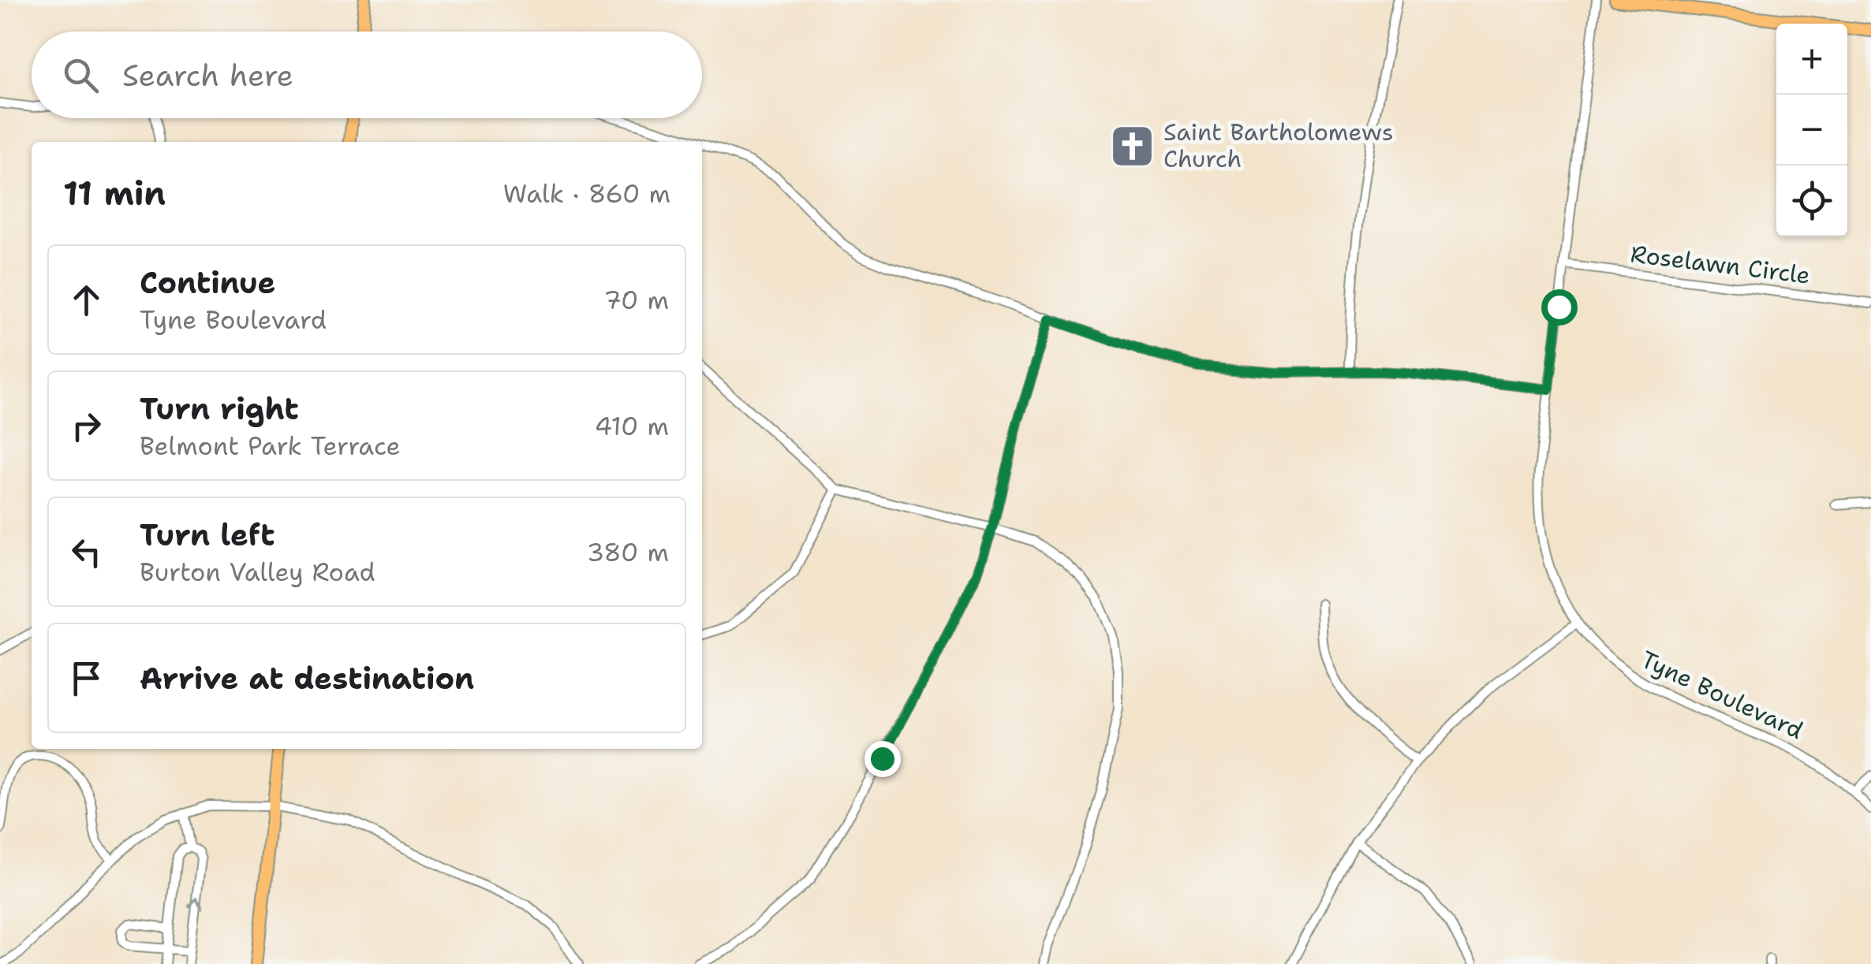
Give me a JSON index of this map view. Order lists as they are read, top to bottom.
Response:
{
  "streets": {
    "street": ["Roselawn Circle", "Tyne Boulevard"]
  },
  "crossings": [
    ["Roselawn Circle", "Tyne Boulevard"]
  ],
  "places": {
    "church": ["Saint Bartholomews Church"]
  },
  "page": {
    "map_buttons": ["+", "−"],
    "search": "Search here",
    "heading": ["11 min", "Walk · 860 m"],
    "list": [
      ["Continue", "Tyne Boulevard", "70 m"],
      ["Turn right", "Belmont Park Terrace", "410 m"],
      ["Turn left", "Burton Valley Road", "380 m"],
      "Arrive at destination"
    ]
  }
}
